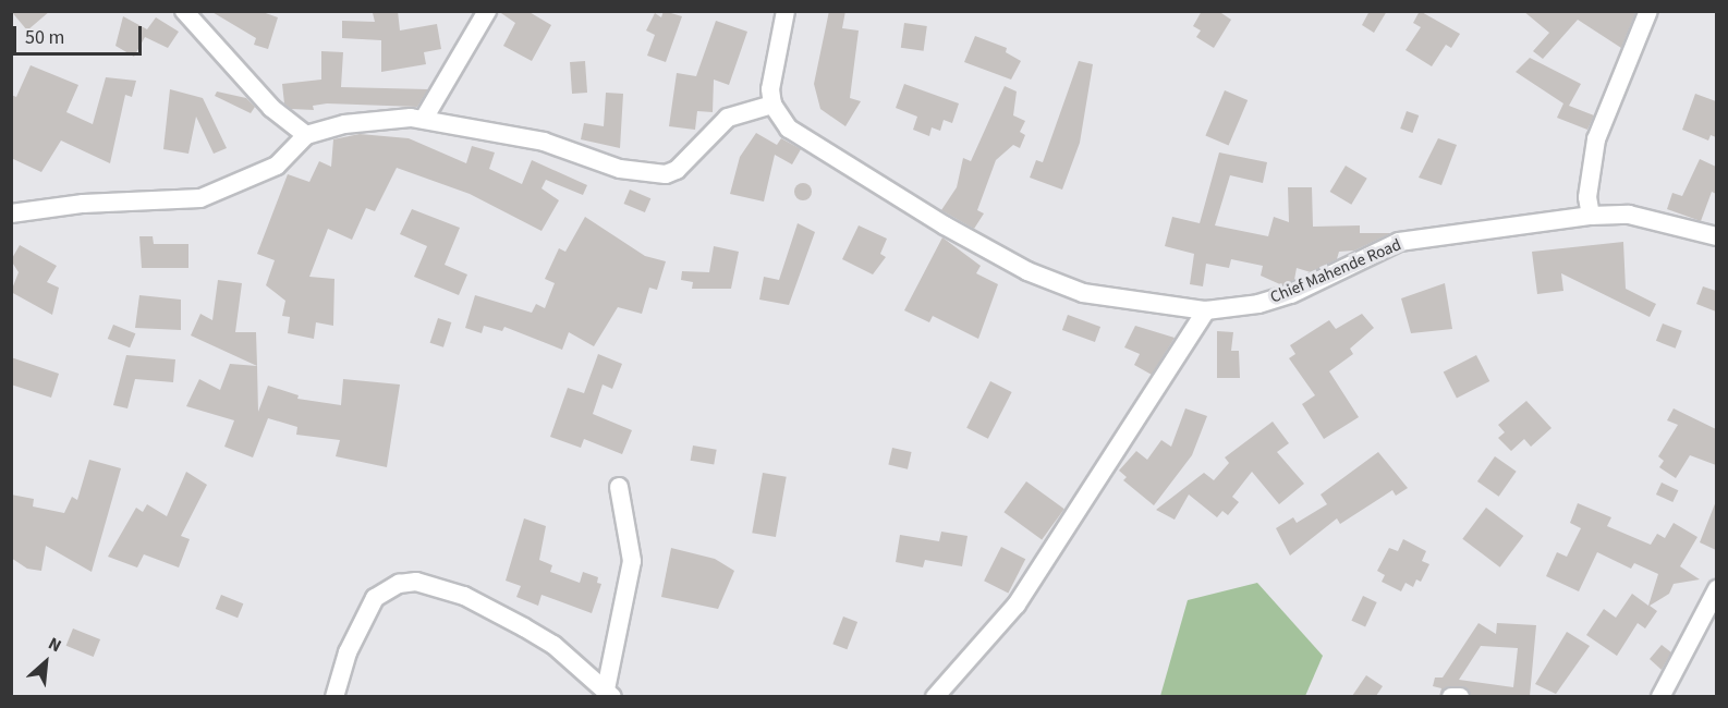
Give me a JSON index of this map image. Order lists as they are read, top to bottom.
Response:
{
  "streets": {
    "street": ["Chief Mahende Road"]
  },
  "scale_bar": "50 m",
  "north": "top right"
}
